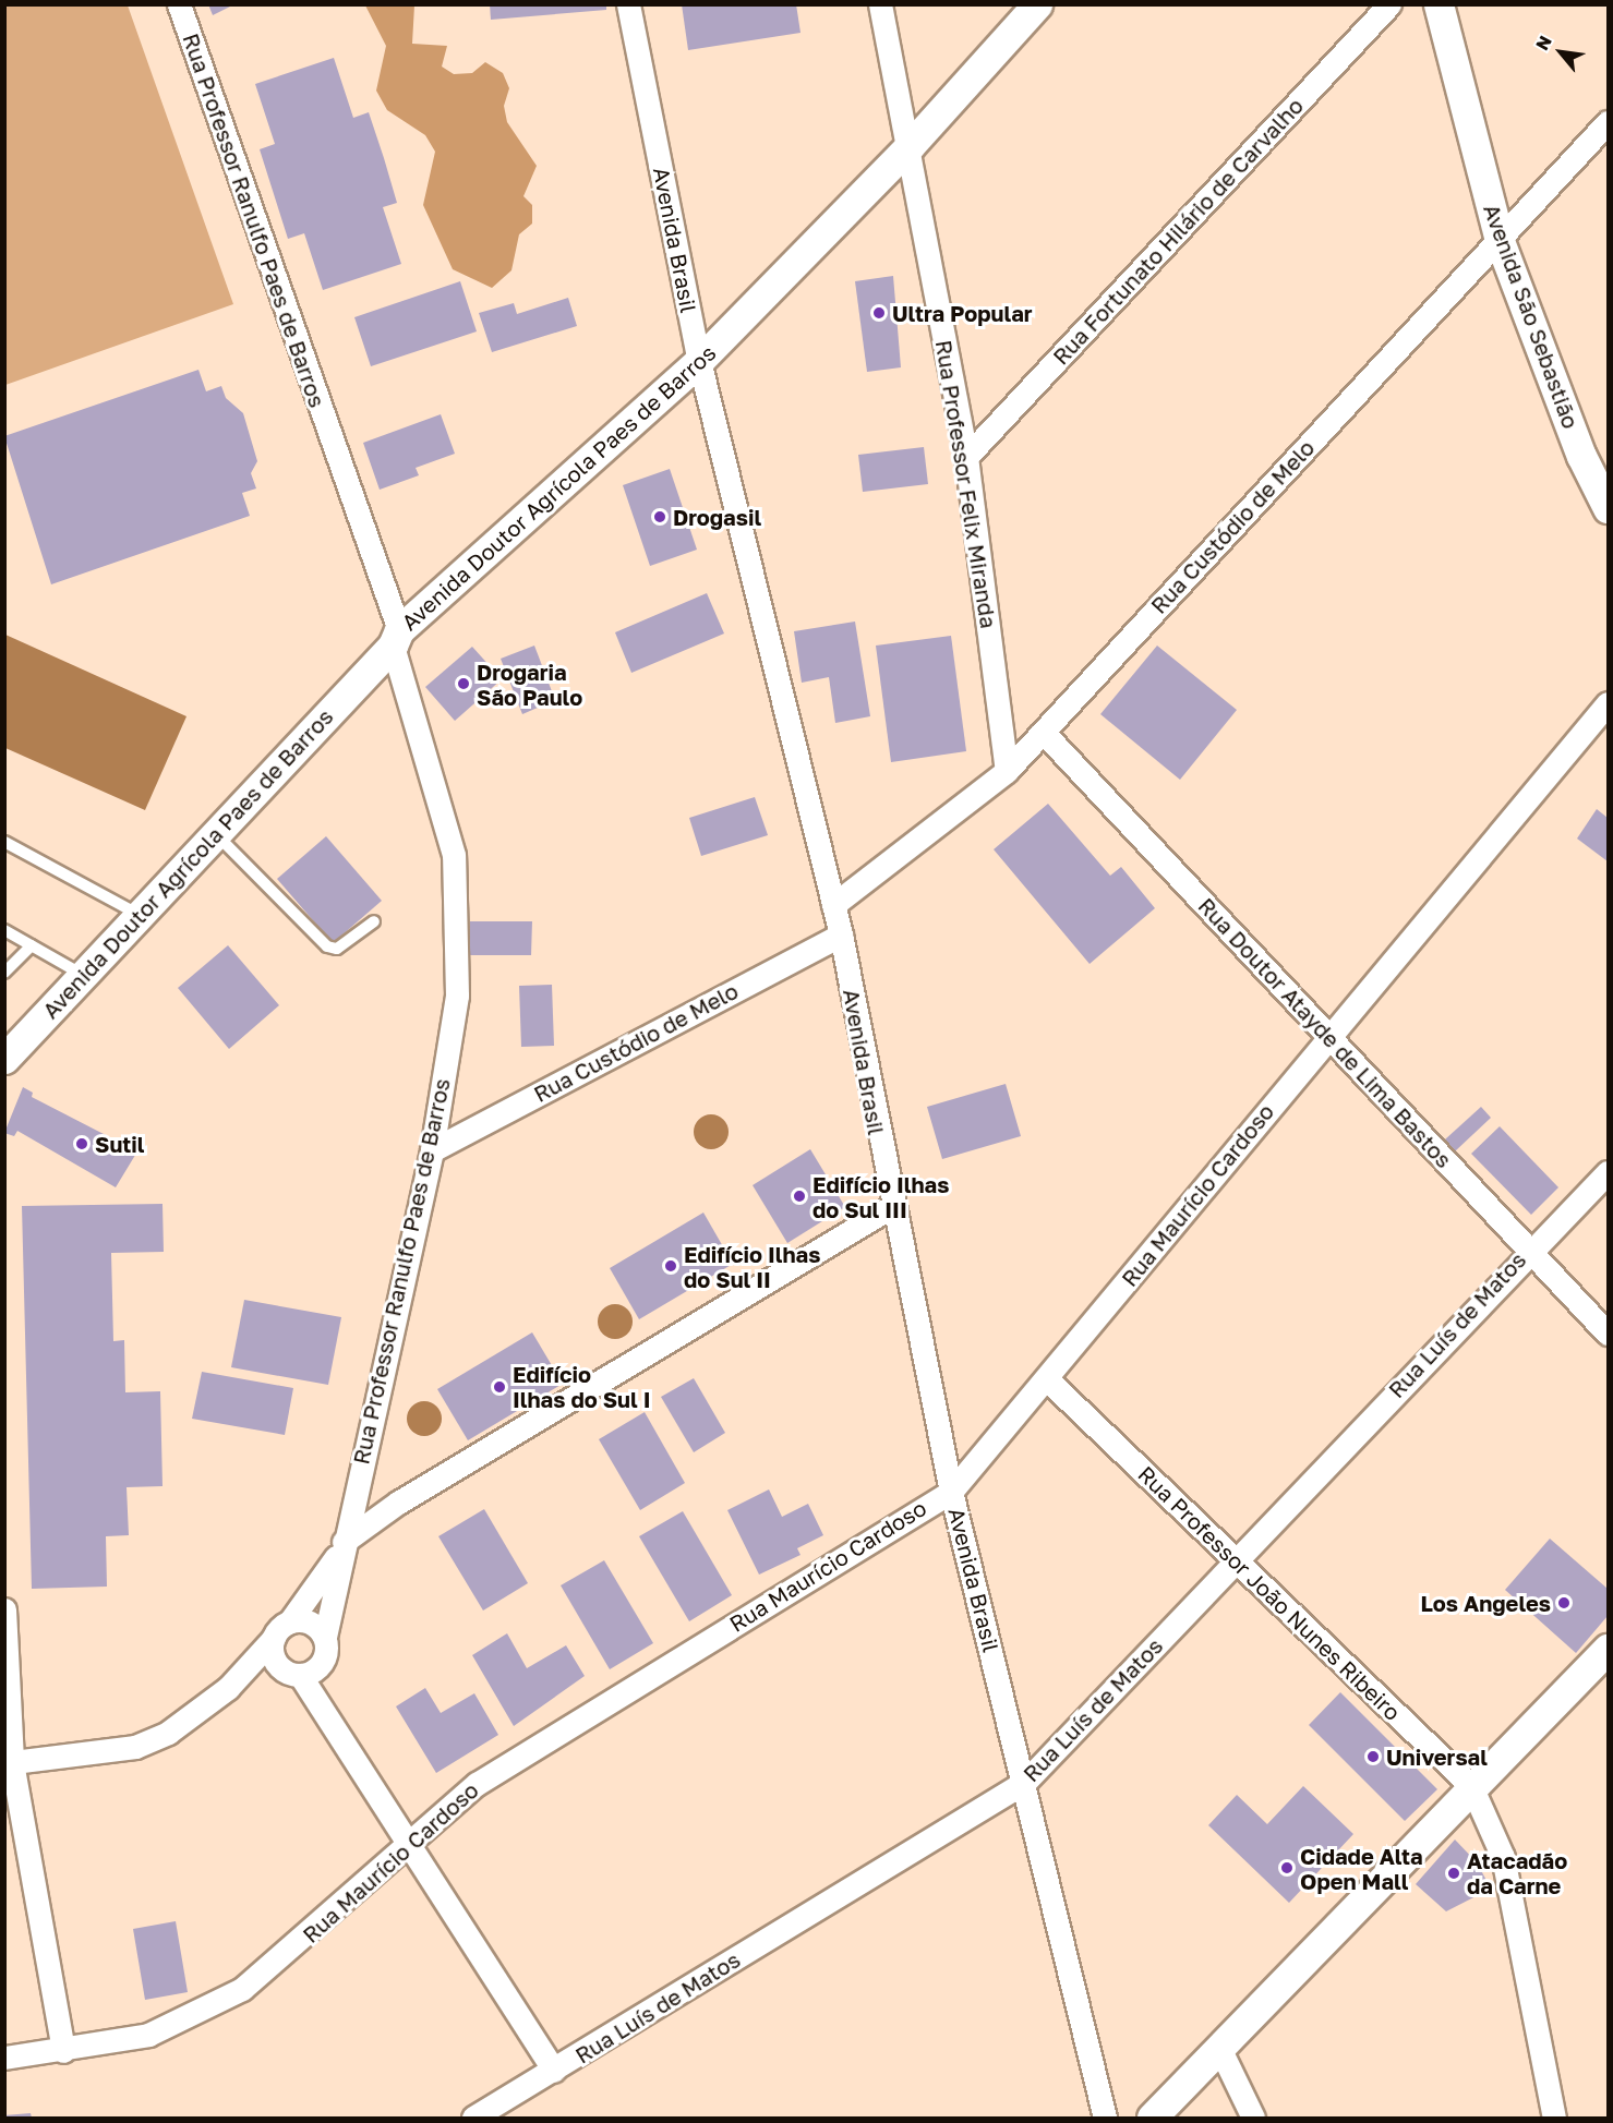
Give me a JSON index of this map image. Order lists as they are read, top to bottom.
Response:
{
  "streets": {
    "street": [
      "Rua Professor Ranulfo Paes de Barros",
      "Rua Fortunato Hilário de Carvalho",
      "Avenida Brasil",
      "Avenida São Sebastião",
      "Rua Professor Felix Miranda",
      "Avenida Doutor Agrícola Paes de Barros",
      "Rua Custódio de Melo",
      "Rua Doutor Atayde de Lima Bastos",
      "Rua Maurício Cardoso",
      "Rua Luís de Matos",
      "Rua Professor João Nunes Ribeiro"
    ]
  },
  "crossings": [
    ["Rua Professor Ranulfo Paes de Barros", "Avenida Doutor Agrícola Paes de Barros"],
    ["Rua Professor Ranulfo Paes de Barros", "Rua Custódio de Melo"],
    ["Rua Fortunato Hilário de Carvalho", "Rua Professor Felix Miranda"],
    ["Avenida Brasil", "Avenida Doutor Agrícola Paes de Barros"],
    ["Avenida Brasil", "Rua Custódio de Melo"],
    ["Avenida Brasil", "Rua Maurício Cardoso"],
    ["Avenida Brasil", "Rua Luís de Matos"],
    ["Avenida São Sebastião", "Rua Custódio de Melo"],
    ["Rua Professor Felix Miranda", "Avenida Doutor Agrícola Paes de Barros"],
    ["Rua Professor Felix Miranda", "Rua Custódio de Melo"],
    ["Rua Custódio de Melo", "Rua Doutor Atayde de Lima Bastos"],
    ["Rua Doutor Atayde de Lima Bastos", "Rua Maurício Cardoso"],
    ["Rua Doutor Atayde de Lima Bastos", "Rua Luís de Matos"],
    ["Rua Maurício Cardoso", "Rua Professor João Nunes Ribeiro"],
    ["Rua Luís de Matos", "Rua Professor João Nunes Ribeiro"]
  ],
  "places": [
    "Ultra Popular",
    "Drogasil",
    "Drogaria São Paulo",
    "Sutil",
    "Edifício Ilhas do Sul III",
    "Edifício Ilhas do Sul II",
    "Edifício Ilhas do Sul I",
    "Los Angeles",
    "Universal",
    "Cidade Alta Open Mall",
    "Atacadão da Carne"
  ],
  "north": "top left"
}
